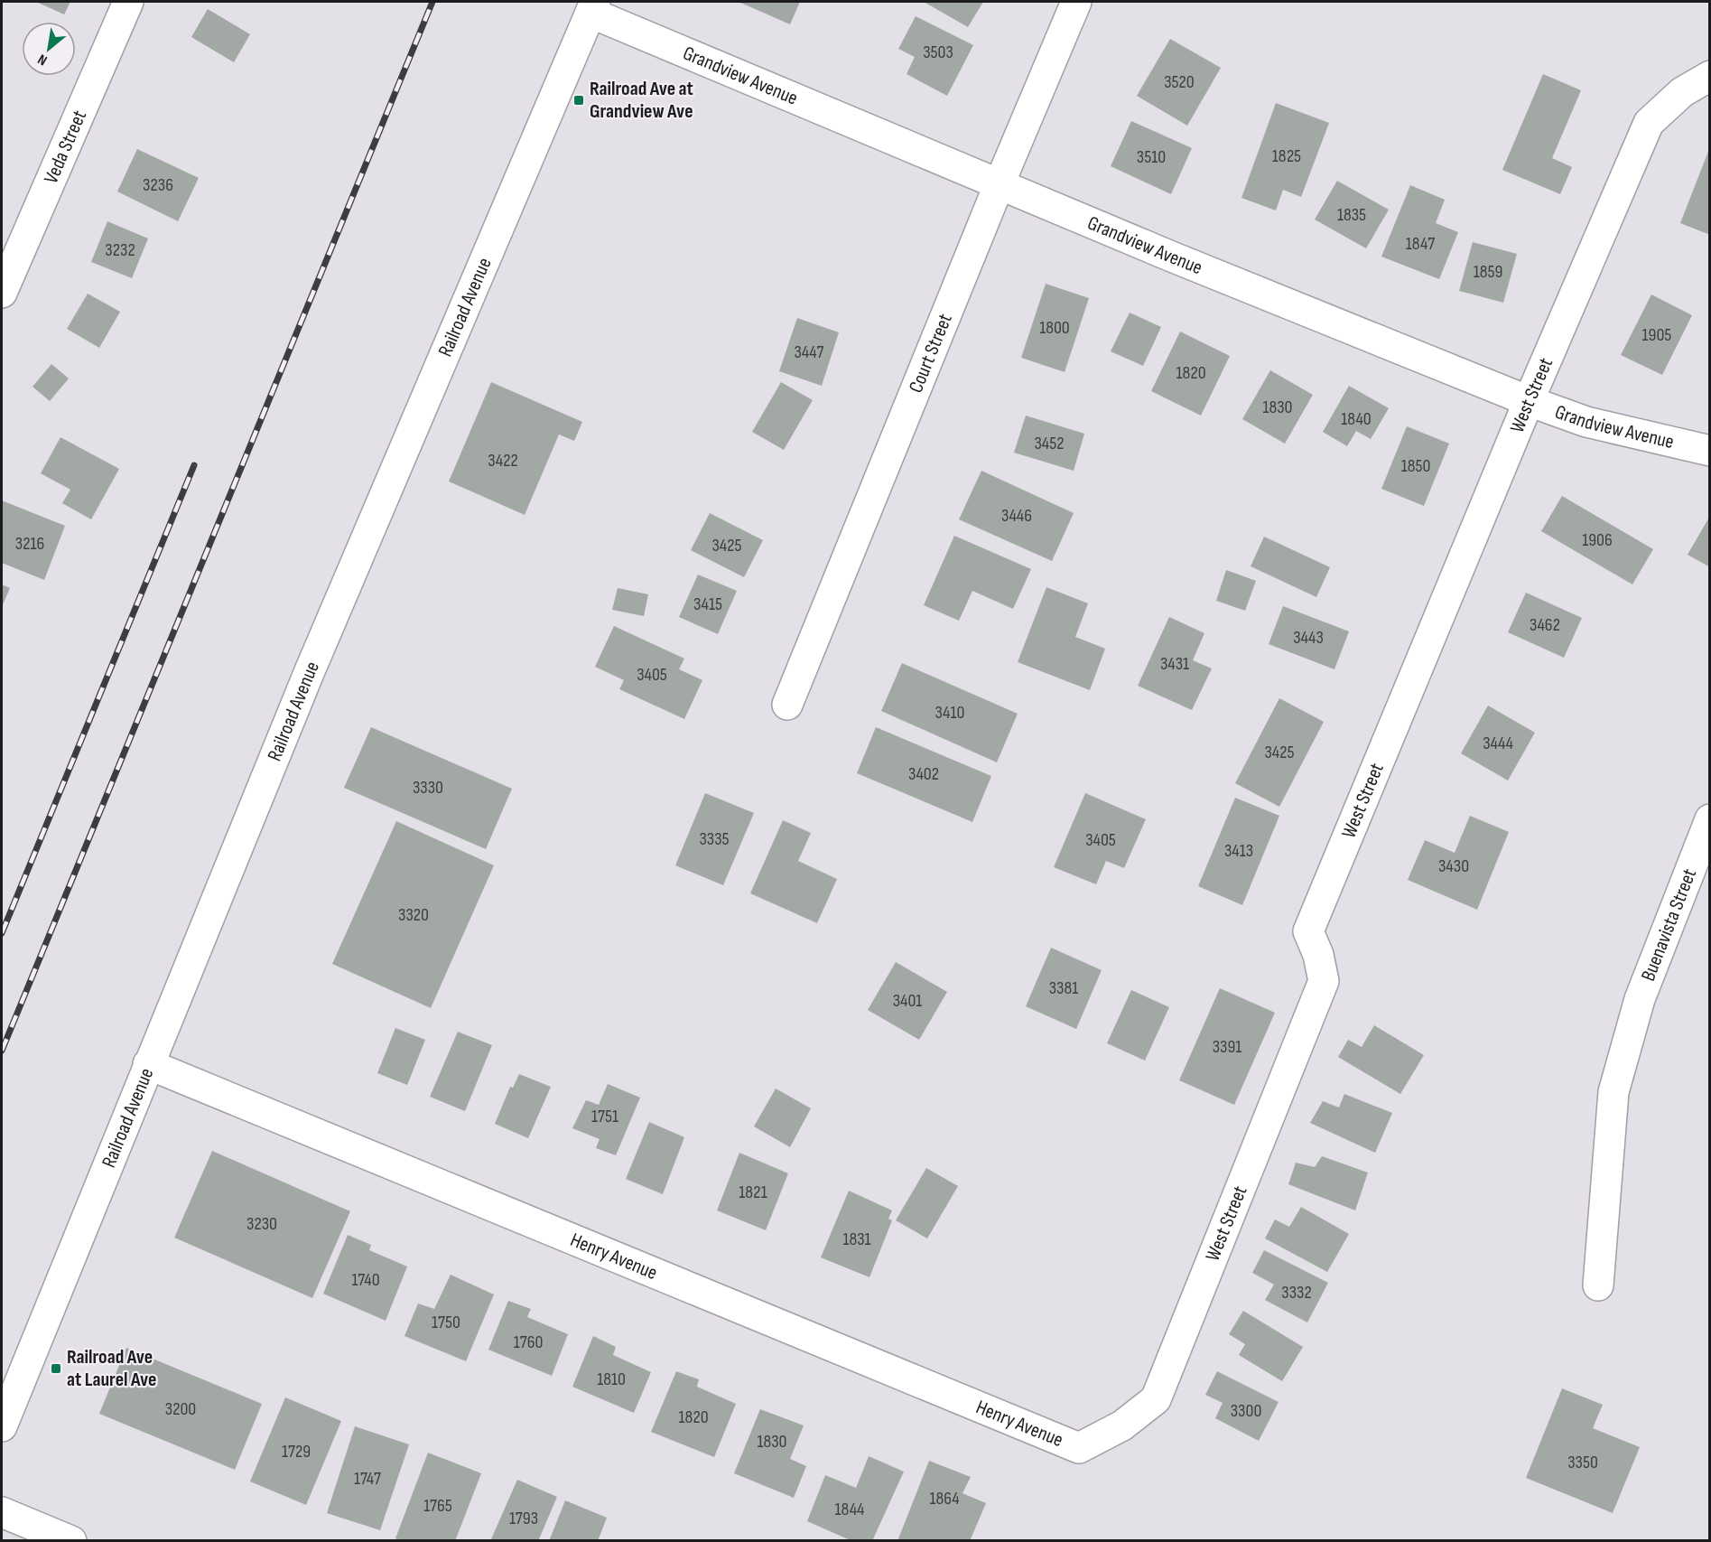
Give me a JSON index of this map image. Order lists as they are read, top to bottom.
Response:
{
  "streets": {
    "street": [
      "Grandview Avenue",
      "Veda Street",
      "Railroad Avenue",
      "Court Street",
      "West Street",
      "Buenavista Street",
      "Henry Avenue"
    ]
  },
  "crossings": [
    ["Grandview Avenue", "Railroad Avenue"],
    ["Grandview Avenue", "Court Street"],
    ["Grandview Avenue", "West Street"],
    ["Railroad Avenue", "Henry Avenue"],
    ["West Street", "Henry Avenue"]
  ],
  "places": {
    "transit": ["Railroad Ave at Grandview Ave", "Railroad Ave at Laurel Ave"]
  },
  "house_numbers": [
    "3503",
    "3520",
    "1825",
    "3510",
    "3236",
    "1835",
    "1847",
    "3232",
    "1859",
    "1800",
    "1905",
    "3447",
    "1820",
    "1830",
    "1840",
    "3452",
    "3422",
    "1850",
    "3446",
    "1906",
    "3216",
    "3425",
    "3415",
    "3462",
    "3443",
    "3431",
    "3405",
    "3410",
    "3444",
    "3425",
    "3402",
    "3330",
    "3335",
    "3405",
    "3413",
    "3430",
    "3320",
    "3381",
    "3401",
    "3391",
    "1751",
    "1821",
    "3230",
    "1831",
    "1740",
    "3332",
    "1750",
    "1760",
    "1810",
    "3200",
    "3300",
    "1820",
    "1830",
    "1729",
    "3350",
    "1747",
    "1864",
    "1765",
    "1844",
    "1793"
  ],
  "north": "bottom left"
}
